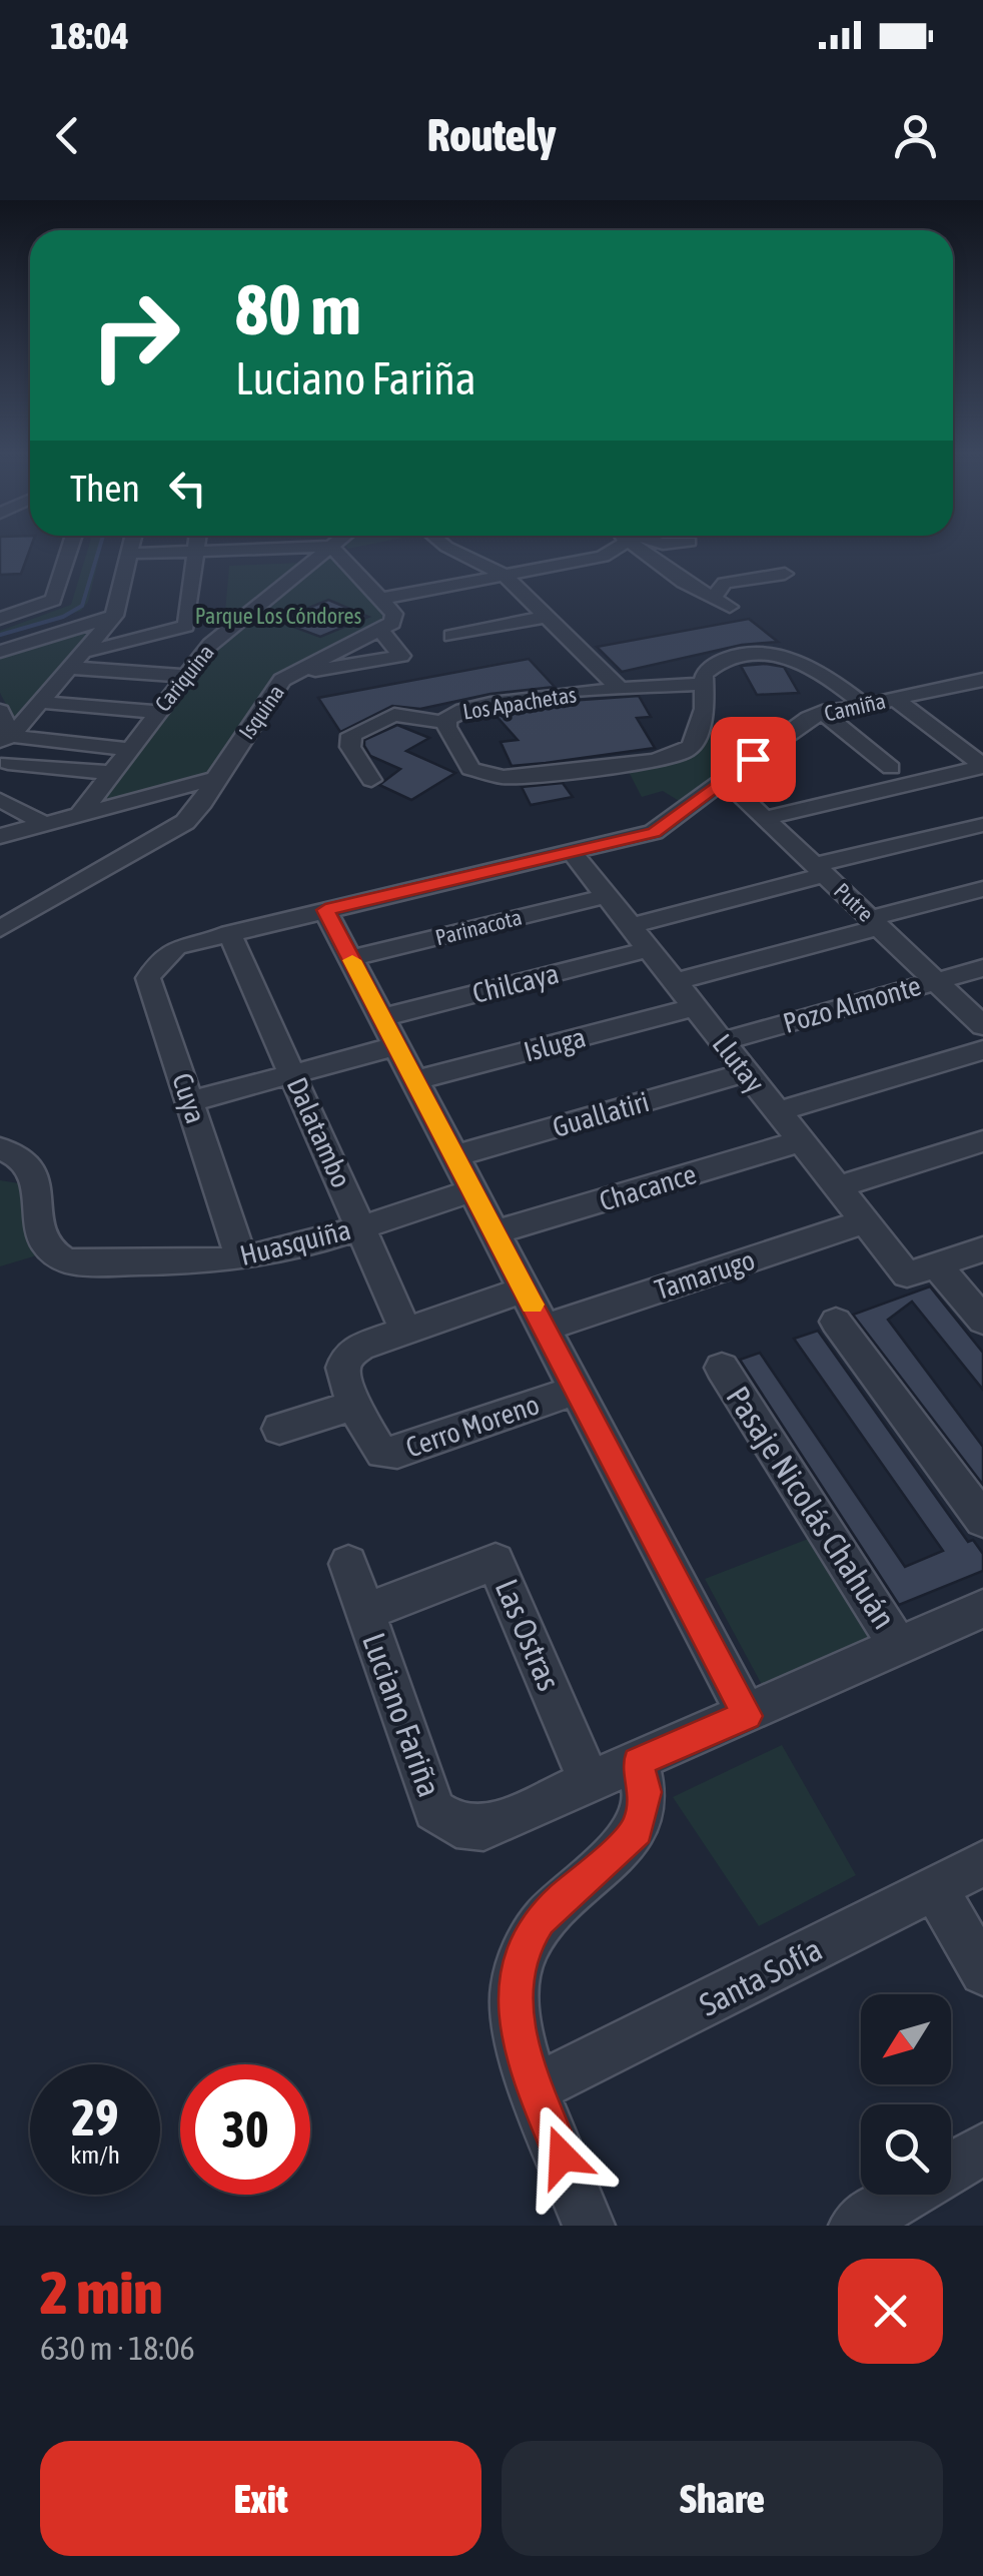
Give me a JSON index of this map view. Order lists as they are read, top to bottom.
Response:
{
  "streets": {
    "street": [
      "Cariquina",
      "Los Apachetas",
      "Camiña",
      "Isquina",
      "Putre",
      "Parinacota",
      "Chilcaya",
      "Pozo Almonte",
      "Isluga",
      "Llutay",
      "Cuya",
      "Guallatiri",
      "Dalatambo",
      "Chacance",
      "Huasquiña",
      "Tamarugo",
      "Cerro Moreno",
      "Pasaje Nicolás Chahuán",
      "Las Ostras",
      "Luciano Fariña",
      "Santa Sofía"
    ]
  },
  "crossings": [
    ["Camiña", "Putre"],
    ["Camiña", "Llutay"],
    ["Camiña", "Cuya"],
    ["Camiña", "Dalatambo"],
    ["Putre", "Pozo Almonte"],
    ["Parinacota", "Llutay"],
    ["Chilcaya", "Llutay"],
    ["Pozo Almonte", "Llutay"],
    ["Isluga", "Llutay"],
    ["Llutay", "Guallatiri"],
    ["Llutay", "Chacance"],
    ["Llutay", "Tamarugo"],
    ["Cuya", "Huasquiña"],
    ["Dalatambo", "Huasquiña"],
    ["Pasaje Nicolás Chahuán", "Luciano Fariña"],
    ["Las Ostras", "Luciano Fariña"]
  ],
  "parks": ["Parque Los Cóndores"],
  "north": "bottom left",
  "page": {
    "status": "18:04",
    "header": "Routely",
    "turn": ["80 m", "Luciano Fariña"],
    "then": "Then",
    "speed": "29 km/h",
    "limit": "30",
    "heading": ["2 min", "630 m · 18:06"],
    "buttons": ["Exit", "Share"]
  }
}
